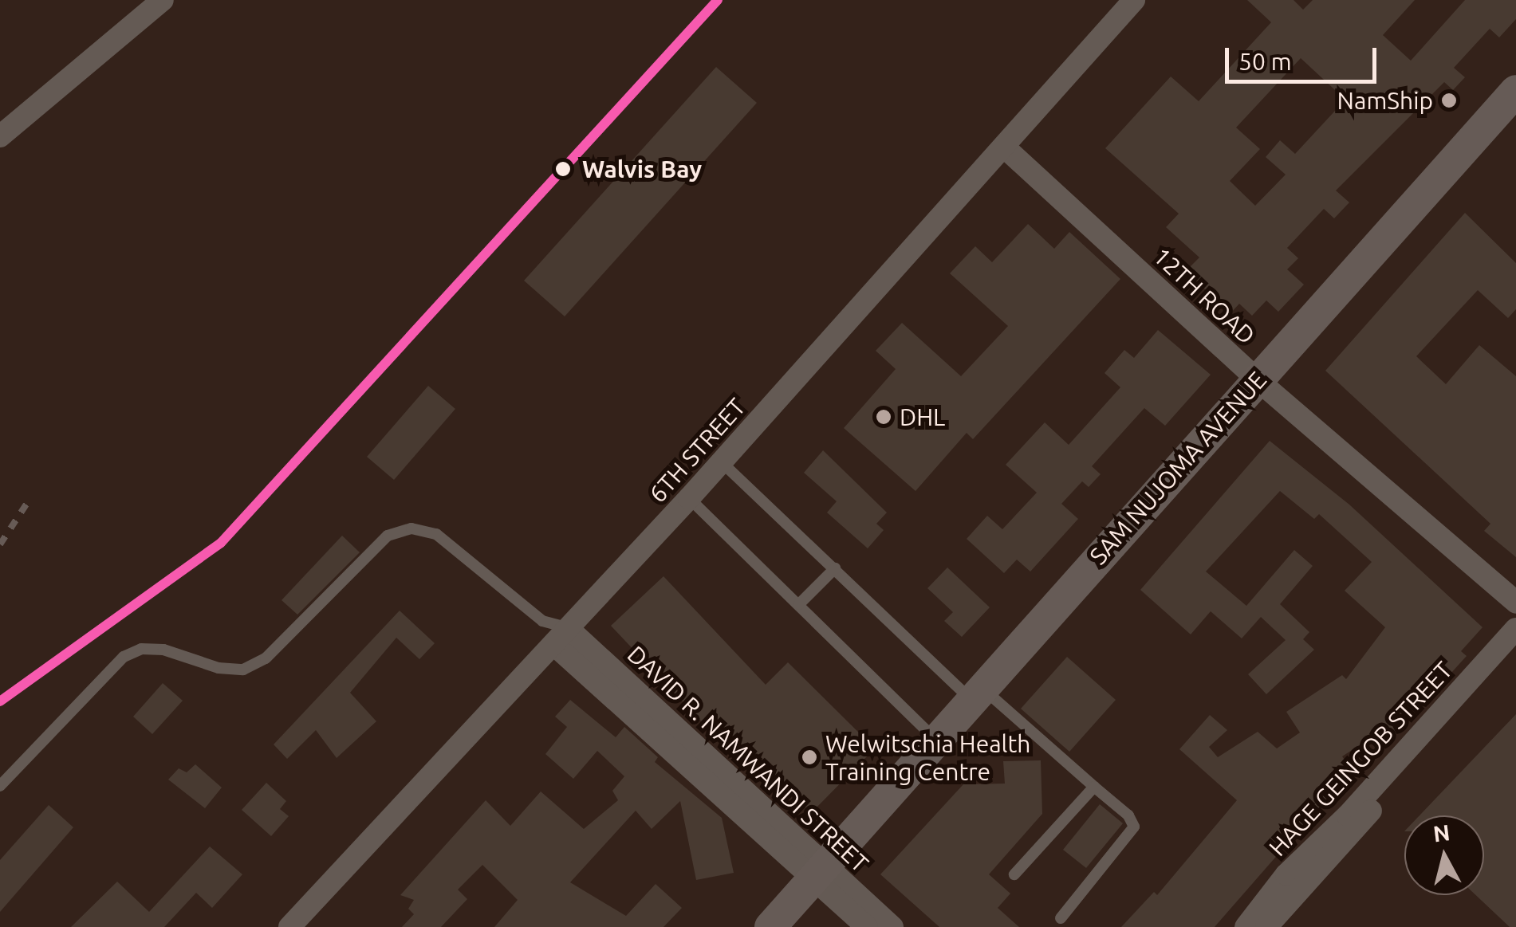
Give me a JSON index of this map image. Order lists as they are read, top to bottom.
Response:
{
  "streets": {
    "main road": ["SAM NUJOMA AVENUE"],
    "street": [
      "12TH ROAD",
      "6TH STREET",
      "DAVID R. NAMWANDI STREET",
      "HAGE GEINGOB STREET"
    ]
  },
  "crossings": [
    ["12TH ROAD", "6TH STREET"],
    ["12TH ROAD", "SAM NUJOMA AVENUE"],
    ["6TH STREET", "DAVID R. NAMWANDI STREET"],
    ["SAM NUJOMA AVENUE", "DAVID R. NAMWANDI STREET"]
  ],
  "places": [
    "NamShip",
    "Walvis Bay",
    "DHL",
    "Welwitschia Health Training Centre"
  ],
  "scale_bar": "50 m",
  "north": "top"
}
